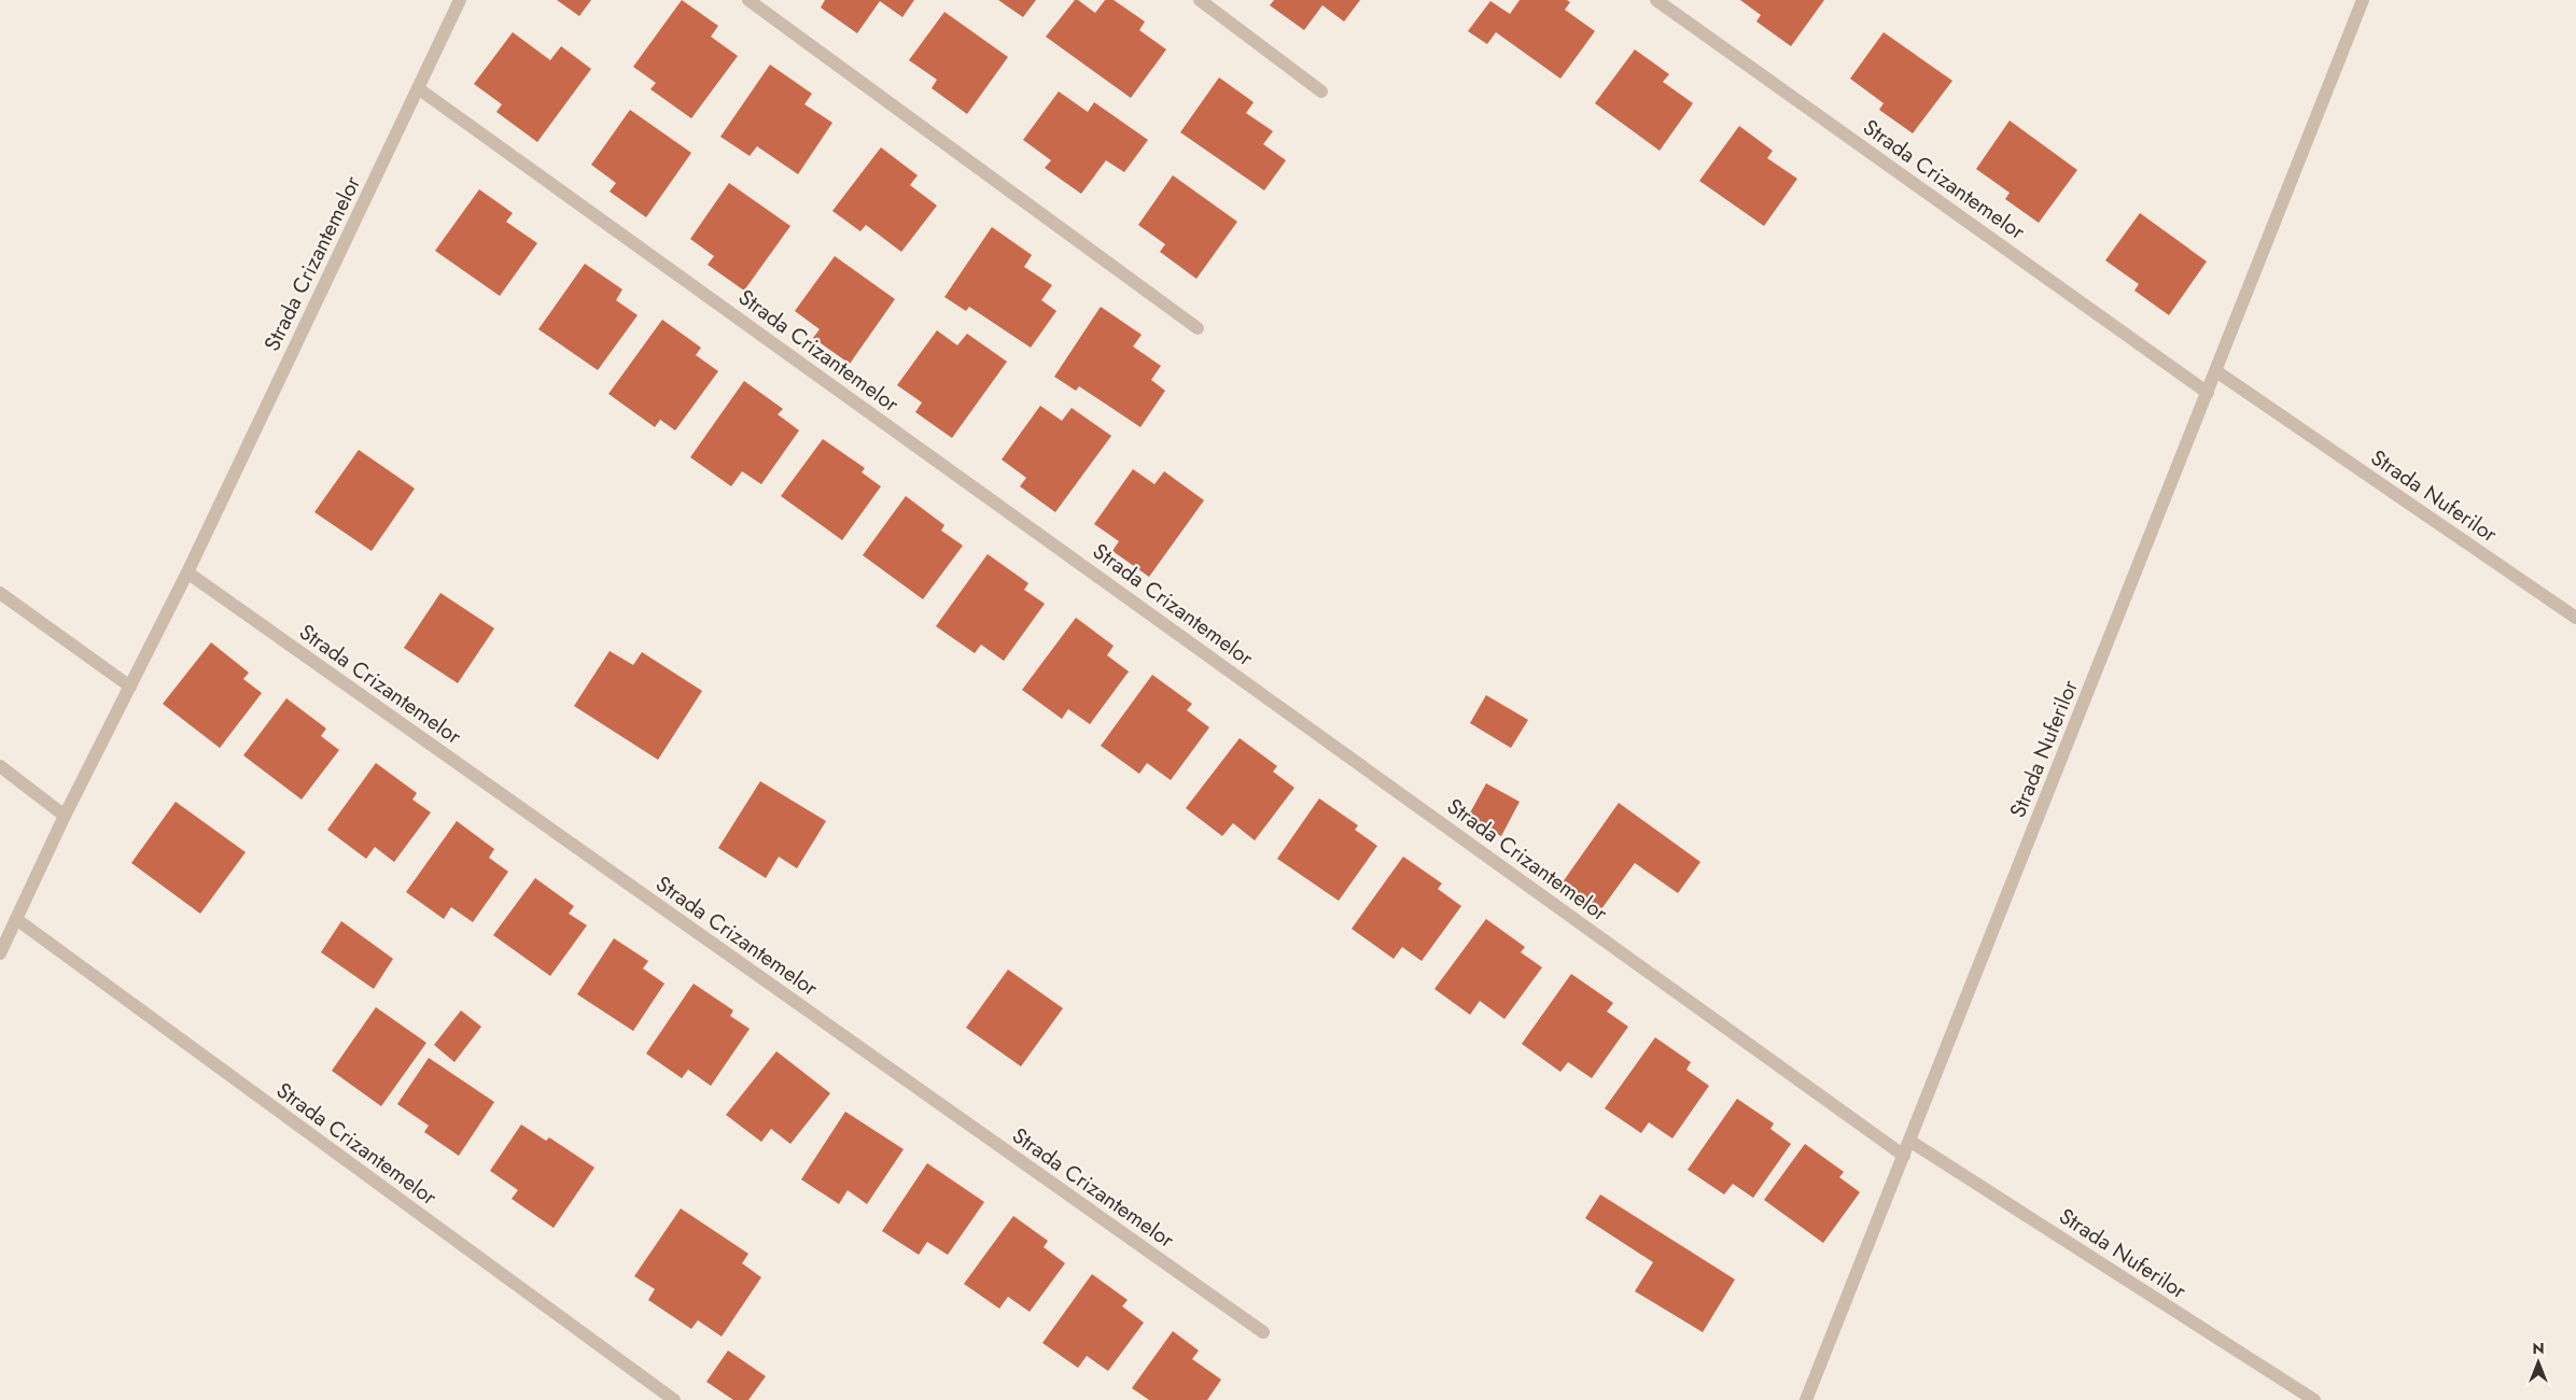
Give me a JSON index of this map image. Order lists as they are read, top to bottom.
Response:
{
  "streets": {
    "street": ["Strada Crizantemelor", "Strada Nuferilor"]
  },
  "crossings": [
    ["Strada Crizantemelor", "Strada Nuferilor"]
  ],
  "north": "top"
}
